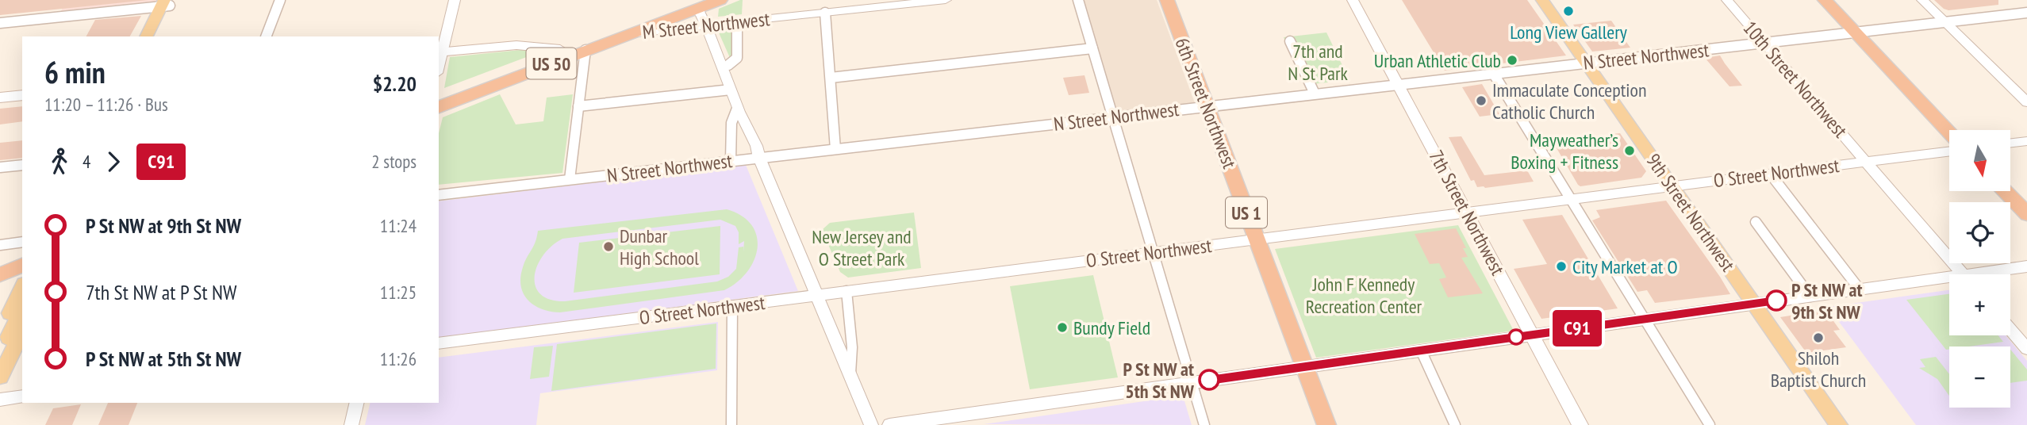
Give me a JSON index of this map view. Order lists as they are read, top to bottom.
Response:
{
  "streets": {
    "highway": ["US 50", "6th Street Northwest", "US 1"],
    "main road": ["7th Street Northwest", "9th Street Northwest"],
    "street": [
      "M Street Northwest",
      "N Street Northwest",
      "10th Street Northwest",
      "O Street Northwest"
    ]
  },
  "crossings": [
    ["M Street Northwest", "US 50"],
    ["N Street Northwest", "10th Street Northwest"],
    ["N Street Northwest", "6th Street Northwest"],
    ["N Street Northwest", "7th Street Northwest"],
    ["N Street Northwest", "9th Street Northwest"],
    ["10th Street Northwest", "O Street Northwest"],
    ["6th Street Northwest", "O Street Northwest"],
    ["O Street Northwest", "7th Street Northwest"],
    ["O Street Northwest", "9th Street Northwest"]
  ],
  "parks": ["7th and N St Park", "New Jersey and O Street Park", "John F Kennedy Recreation Center"],
  "places": [
    "Long View Gallery",
    "Urban Athletic Club",
    "Immaculate Conception Catholic Church",
    "Mayweather’s Boxing + Fitness",
    "Dunbar High School",
    "City Market at O",
    "P St NW at 9th St NW",
    "Bundy Field",
    "Shiloh Baptist Church",
    "P St NW at 5th St NW"
  ],
  "lines": ["bus line C91"],
  "north": "bottom",
  "page": {
    "on_map": "C91",
    "heading": ["6 min", "11:20 – 11:26 · Bus", "$2.20"],
    "map_buttons": ["+", "−"],
    "legs": ["4", "C91", "2 stops"],
    "list": [
      {
        "name": "P St NW at 9th St NW",
        "value": "11:24"
      },
      {
        "name": "7th St NW at P St NW",
        "value": "11:25"
      },
      {
        "name": "P St NW at 5th St NW",
        "value": "11:26"
      }
    ]
  }
}
